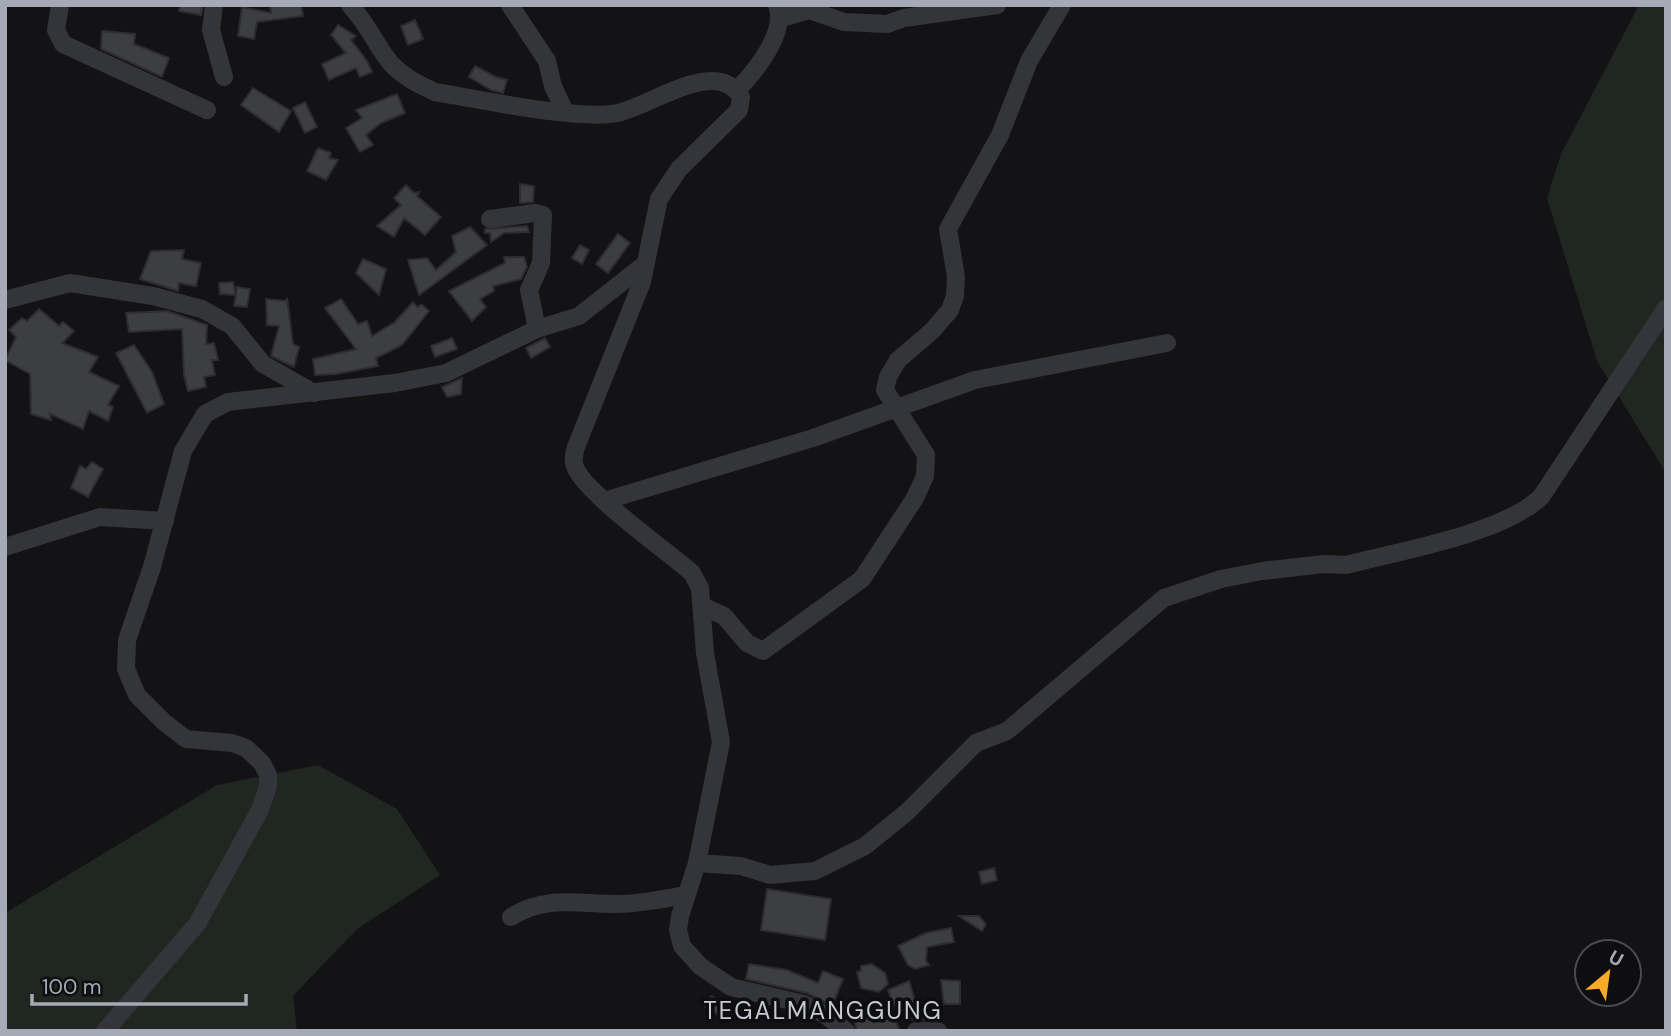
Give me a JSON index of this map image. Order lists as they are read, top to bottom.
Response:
{
  "districts": ["TEGALMANGGUNG"],
  "scale_bar": "100 m",
  "north": "top right"
}
